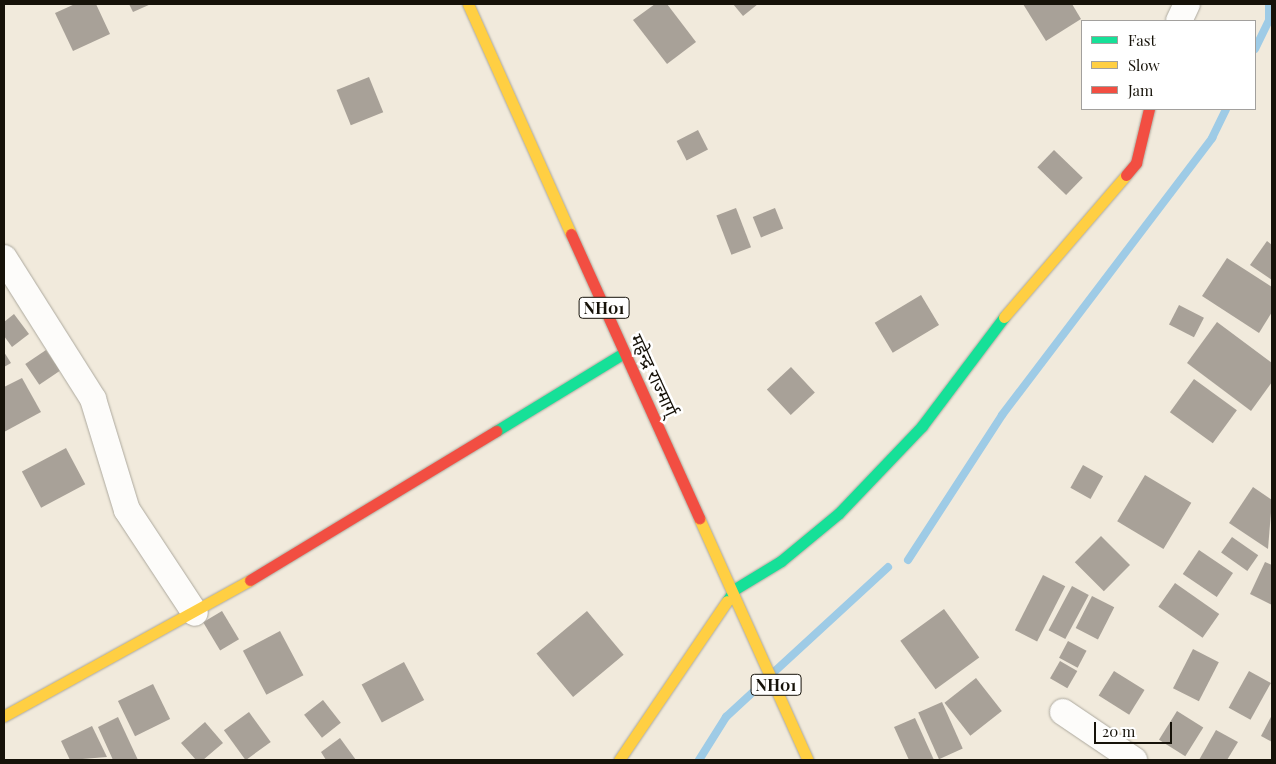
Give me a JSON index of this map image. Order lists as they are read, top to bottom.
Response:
{
  "streets": {
    "main road": ["NH01", "महेन्द्र राज्मार्ग्"]
  },
  "legend": ["Fast", "Slow", "Jam"],
  "scale_bar": "20 m"
}
